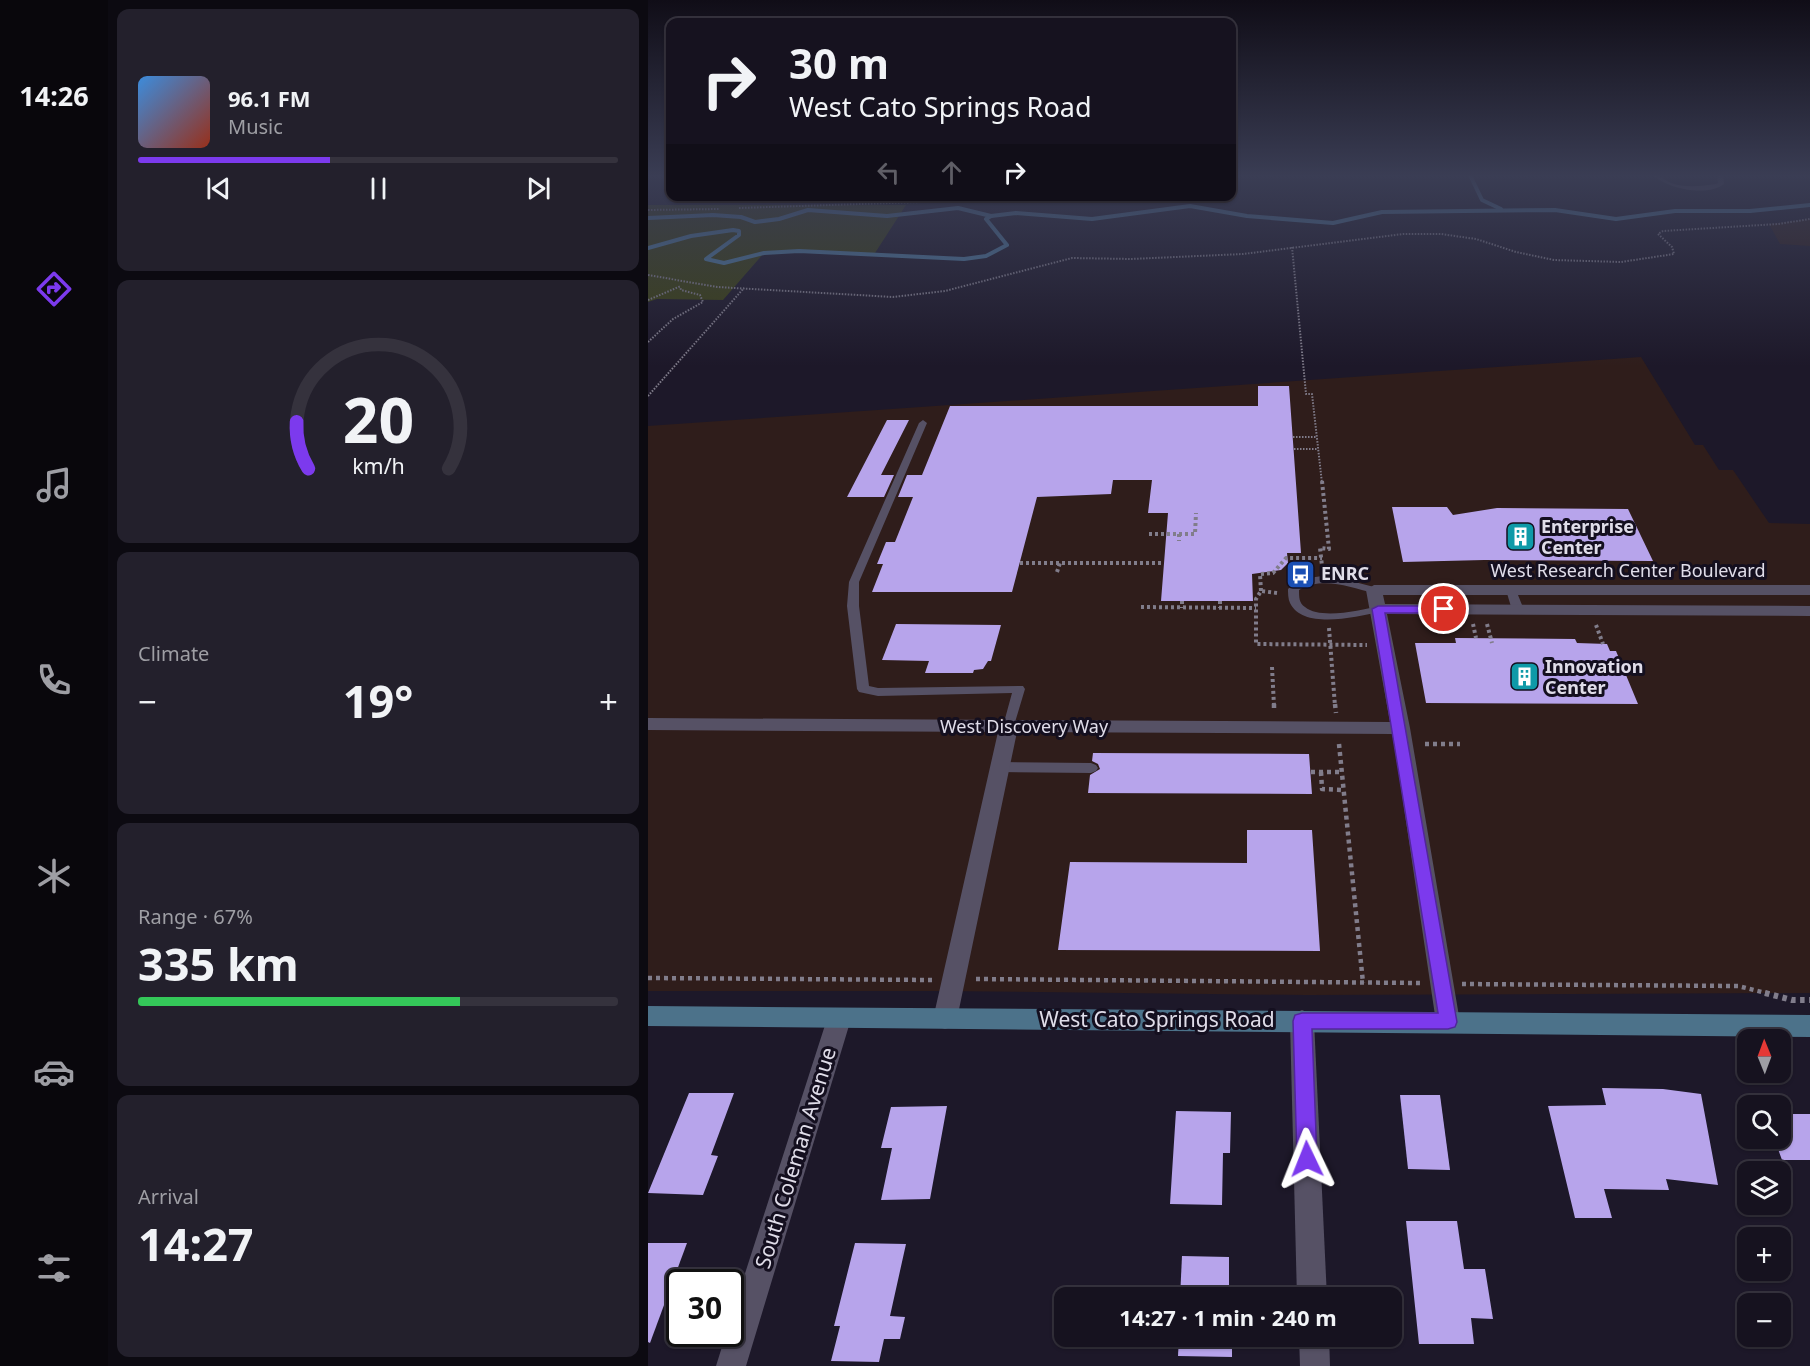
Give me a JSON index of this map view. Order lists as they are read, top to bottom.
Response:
{
  "streets": {
    "street": [
      "West Research Center Boulevard",
      "West Discovery Way",
      "West Cato Springs Road",
      "South Coleman Avenue"
    ]
  },
  "crossings": [
    ["West Cato Springs Road", "South Coleman Avenue"]
  ],
  "places": {
    "building": ["Enterprise Center", "Innovation Center"],
    "bus stop": ["ENRC"]
  },
  "north": "top",
  "page": {
    "tabs": "14:26",
    "turn": ["30 m", "West Cato Springs Road"],
    "song": ["96.1 FM", "Music"],
    "tile": [
      "Climate",
      ["Range · 67%", "335 km"],
      ["Arrival", "14:27"]
    ],
    "heat": ["−", "19°", "+"],
    "map_buttons": ["+", "−"],
    "limit": "30",
    "trip": "14:27 · 1 min · 240 m",
    "gauge": ["20", "km/h"]
  }
}
